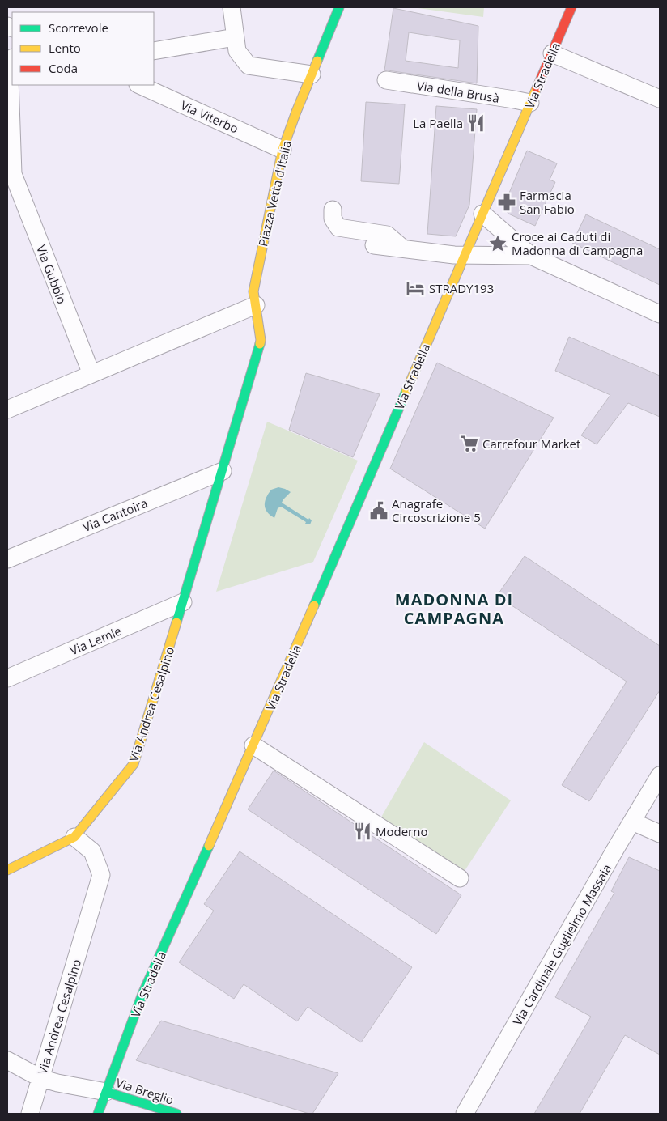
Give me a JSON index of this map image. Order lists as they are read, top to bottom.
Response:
{
  "streets": {
    "street": [
      "Via Stradella",
      "Via della Brusà",
      "Via Viterbo",
      "Piazza Vetta d'Italia",
      "Via Gubbio",
      "Via Cantoira",
      "Via Lemie",
      "Via Andrea Cesalpino",
      "Via Cardinale Guglielmo Massaia",
      "Via Breglio"
    ]
  },
  "crossings": [
    ["Via Stradella", "Via della Brusà"],
    ["Via Stradella", "Via Breglio"],
    ["Via Viterbo", "Piazza Vetta d'Italia"],
    ["Piazza Vetta d'Italia", "Via Andrea Cesalpino"],
    ["Via Cantoira", "Via Andrea Cesalpino"],
    ["Via Lemie", "Via Andrea Cesalpino"]
  ],
  "districts": ["MADONNA DI CAMPAGNA"],
  "places": {
    "restaurant": ["La Paella", "Moderno"],
    "pharmacy": ["Farmacia San Fabio"],
    "place": ["Croce ai Caduti di Madonna di Campagna"],
    "hotel": ["STRADY193"],
    "supermarket": ["Carrefour Market"],
    "public building": ["Anagrafe Circoscrizione 5"]
  },
  "legend": ["Scorrevole", "Lento", "Coda"]
}
